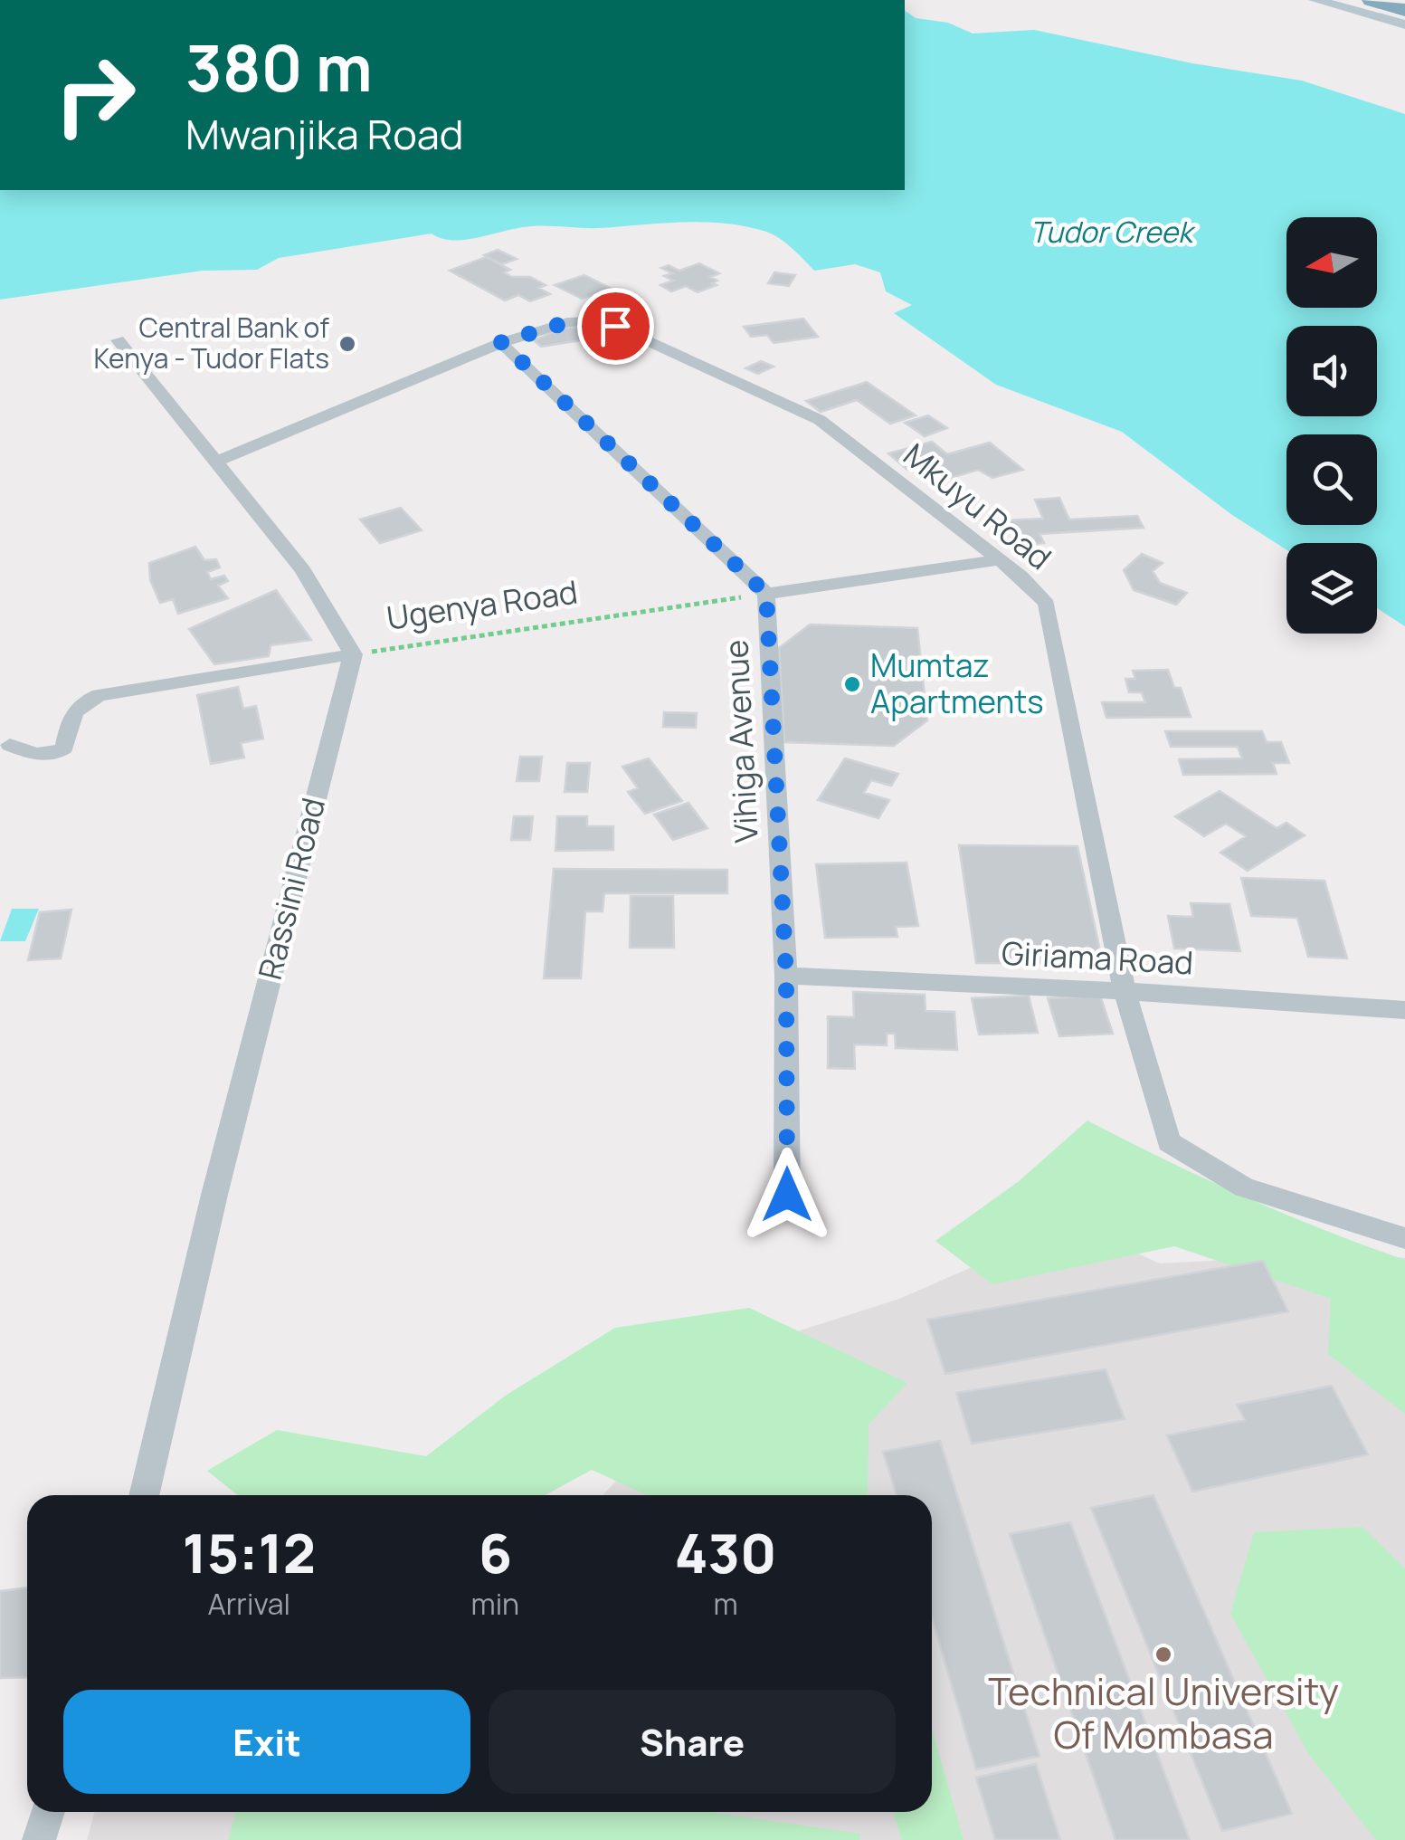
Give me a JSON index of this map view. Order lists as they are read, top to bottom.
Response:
{
  "streets": {
    "street": [
      "Mkuyu Road",
      "Ugenya Road",
      "Vihiga Avenue",
      "Rassini Road",
      "Giriama Road"
    ]
  },
  "crossings": [
    ["Mkuyu Road", "Vihiga Avenue"],
    ["Mkuyu Road", "Giriama Road"],
    ["Ugenya Road", "Vihiga Avenue"],
    ["Ugenya Road", "Rassini Road"],
    ["Vihiga Avenue", "Giriama Road"]
  ],
  "water": ["Tudor Creek"],
  "places": ["Central Bank of Kenya - Tudor Flats", "Mumtaz Apartments", "Technical University Of Mombasa"],
  "north": "left",
  "page": {
    "turn": ["380 m", "Mwanjika Road"],
    "eta": [
      "15:12",
      "Arrival",
      "6",
      "min",
      "430",
      "m"
    ],
    "buttons": ["Exit", "Share"]
  }
}
